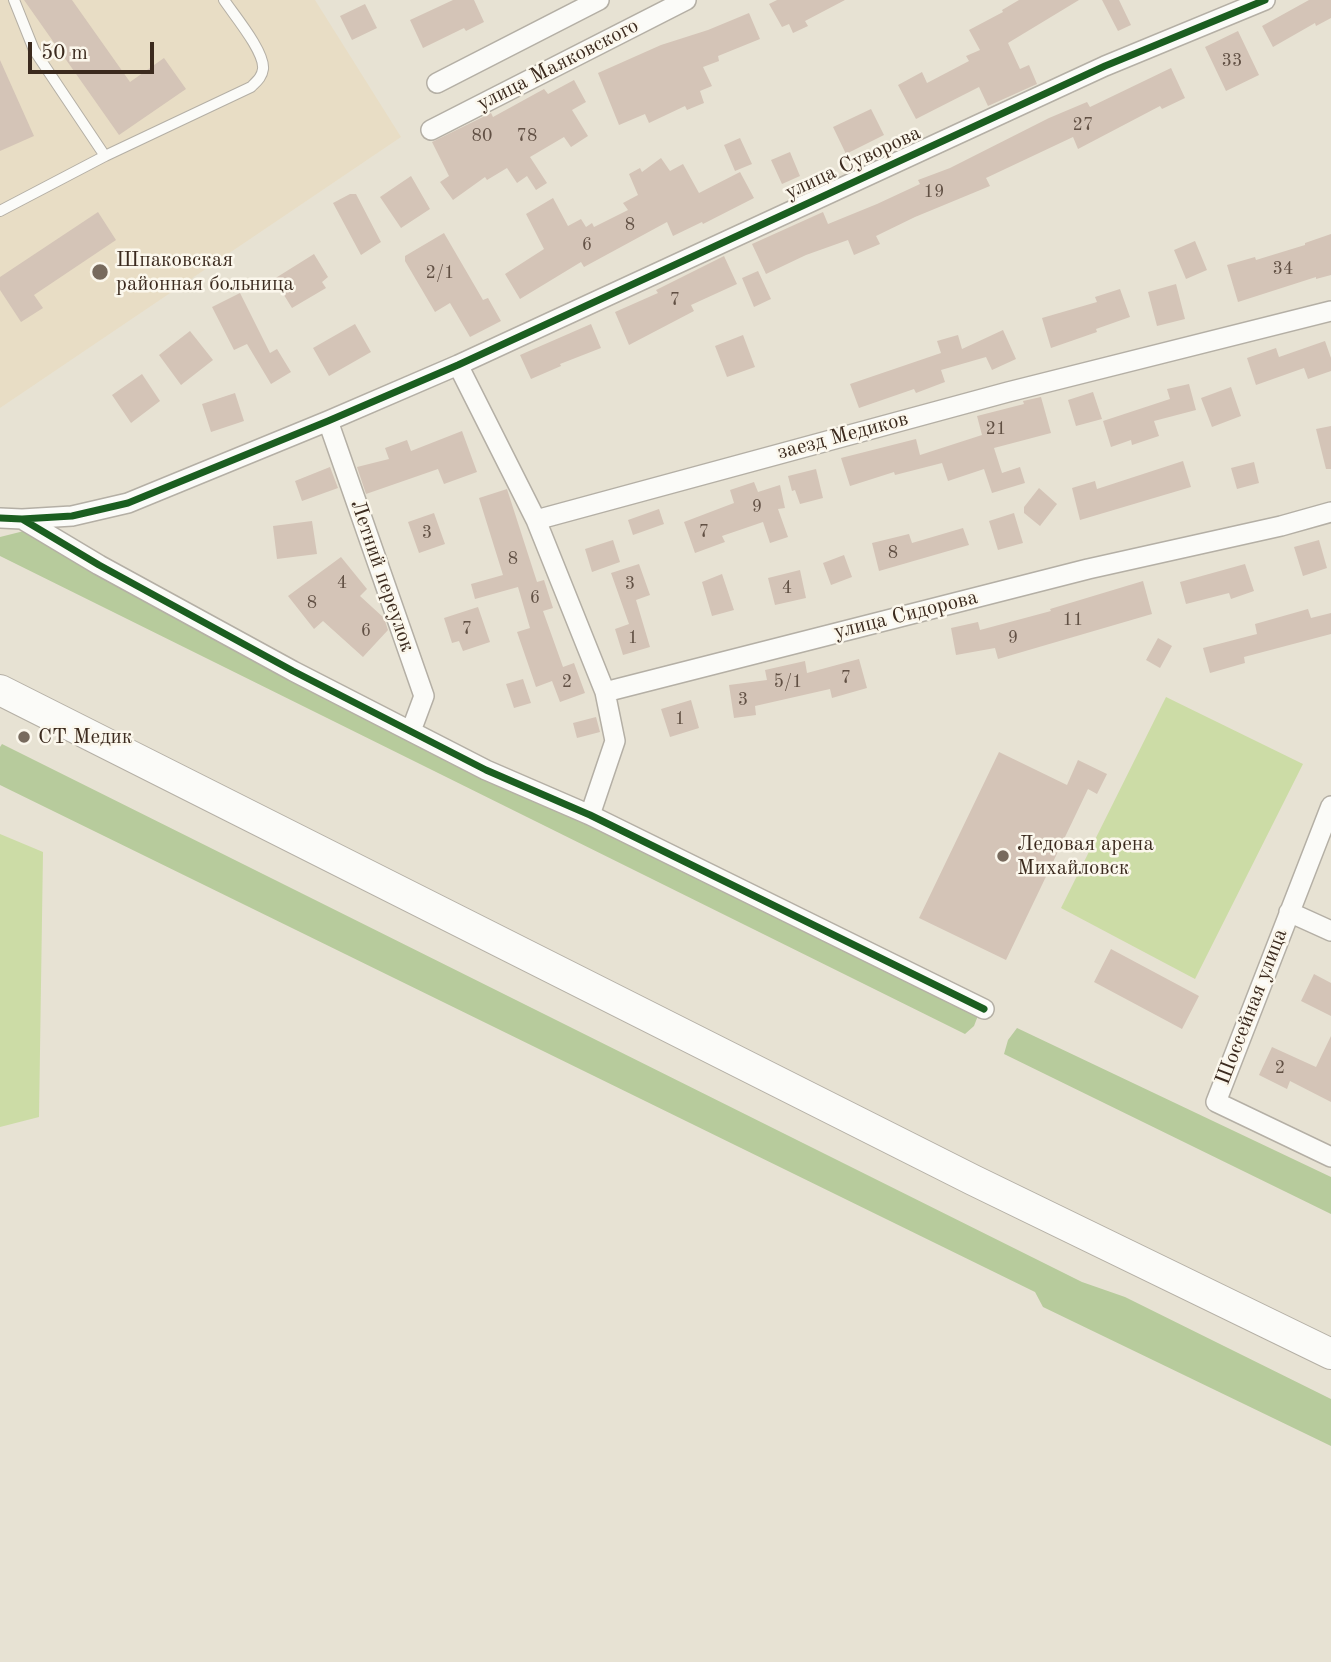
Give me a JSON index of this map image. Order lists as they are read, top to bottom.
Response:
{
  "streets": {
    "street": [
      "улица Маяковского",
      "улица Суворова",
      "заезд Медиков",
      "Летний переулок",
      "улица Сидорова",
      "Шоссейная улица"
    ]
  },
  "crossings": [
    ["улица Суворова", "Летний переулок"]
  ],
  "places": ["Шпаковская районная больница", "СТ Медик", "Ледовая арена Михайловск"],
  "house_numbers": [
    "33",
    "27",
    "80",
    "78",
    "19",
    "8",
    "6",
    "34",
    "2/1",
    "7",
    "21",
    "9",
    "7",
    "3",
    "8",
    "8",
    "4",
    "3",
    "4",
    "6",
    "8",
    "11",
    "7",
    "6",
    "1",
    "9",
    "7",
    "2",
    "5/1",
    "3",
    "1",
    "2"
  ],
  "scale_bar": "50 m"
}
